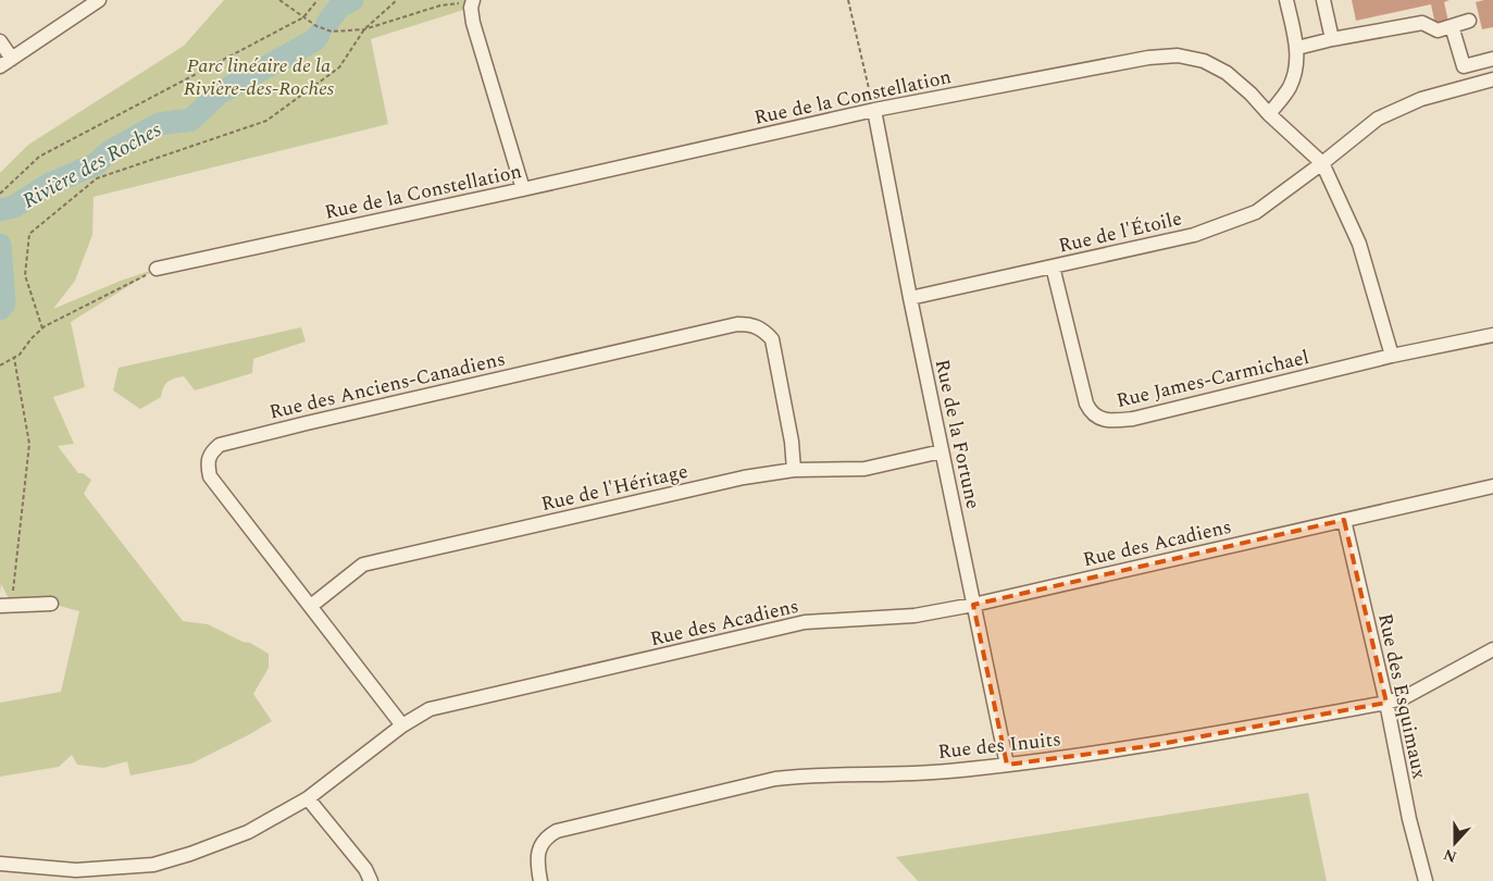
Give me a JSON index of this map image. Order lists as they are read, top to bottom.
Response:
{
  "streets": {
    "street": [
      "Rue de la Constellation",
      "Rue de l'Étoile",
      "Rue James-Carmichael",
      "Rue des Anciens-Canadiens",
      "Rue de la Fortune",
      "Rue de l'Héritage",
      "Rue des Acadiens",
      "Rue des Esquimaux",
      "Rue des Inuits"
    ]
  },
  "crossings": [
    ["Rue de la Constellation", "Rue de l'Étoile"],
    ["Rue de la Constellation", "Rue James-Carmichael"],
    ["Rue de la Constellation", "Rue de la Fortune"],
    ["Rue de l'Étoile", "Rue James-Carmichael"],
    ["Rue de l'Étoile", "Rue de la Fortune"],
    ["Rue des Anciens-Canadiens", "Rue de l'Héritage"],
    ["Rue des Anciens-Canadiens", "Rue des Acadiens"],
    ["Rue de la Fortune", "Rue de l'Héritage"],
    ["Rue de la Fortune", "Rue des Acadiens"],
    ["Rue de la Fortune", "Rue des Inuits"],
    ["Rue des Acadiens", "Rue des Esquimaux"],
    ["Rue des Esquimaux", "Rue des Inuits"]
  ],
  "water": ["Rivière des Roches"],
  "parks": ["Parc linéaire de la Rivière-des-Roches"],
  "north": "bottom"
}
